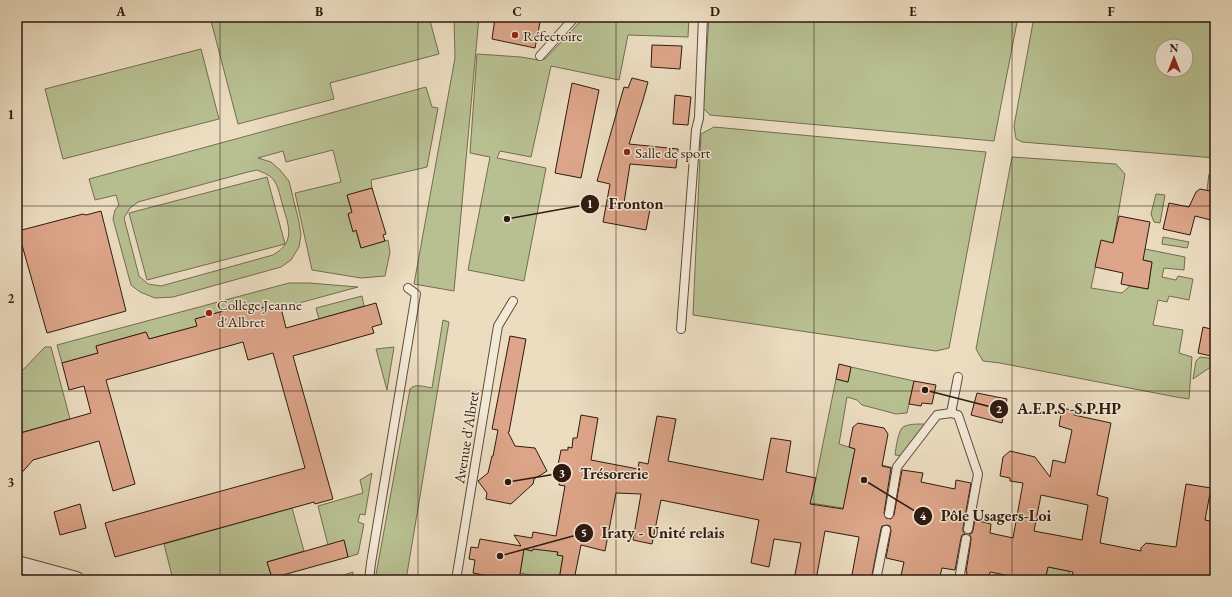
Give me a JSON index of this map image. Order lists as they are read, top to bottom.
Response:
{
  "streets": {
    "lane": ["Avenue d'Albret"]
  },
  "places": [
    "Réfectoire",
    "Salle de sport",
    "Fronton",
    "Collège Jeanne d'Albret",
    "A.E.P.S -S.P.HP",
    "Pôle Usagers-Loi",
    "Trésorerie",
    "Iraty - Unité relais"
  ],
  "north": "top",
  "grid": {
    "columns": [
      "A",
      "B",
      "C",
      "D",
      "E",
      "F"
    ],
    "rows": ["1", "2", "3"]
  }
}
